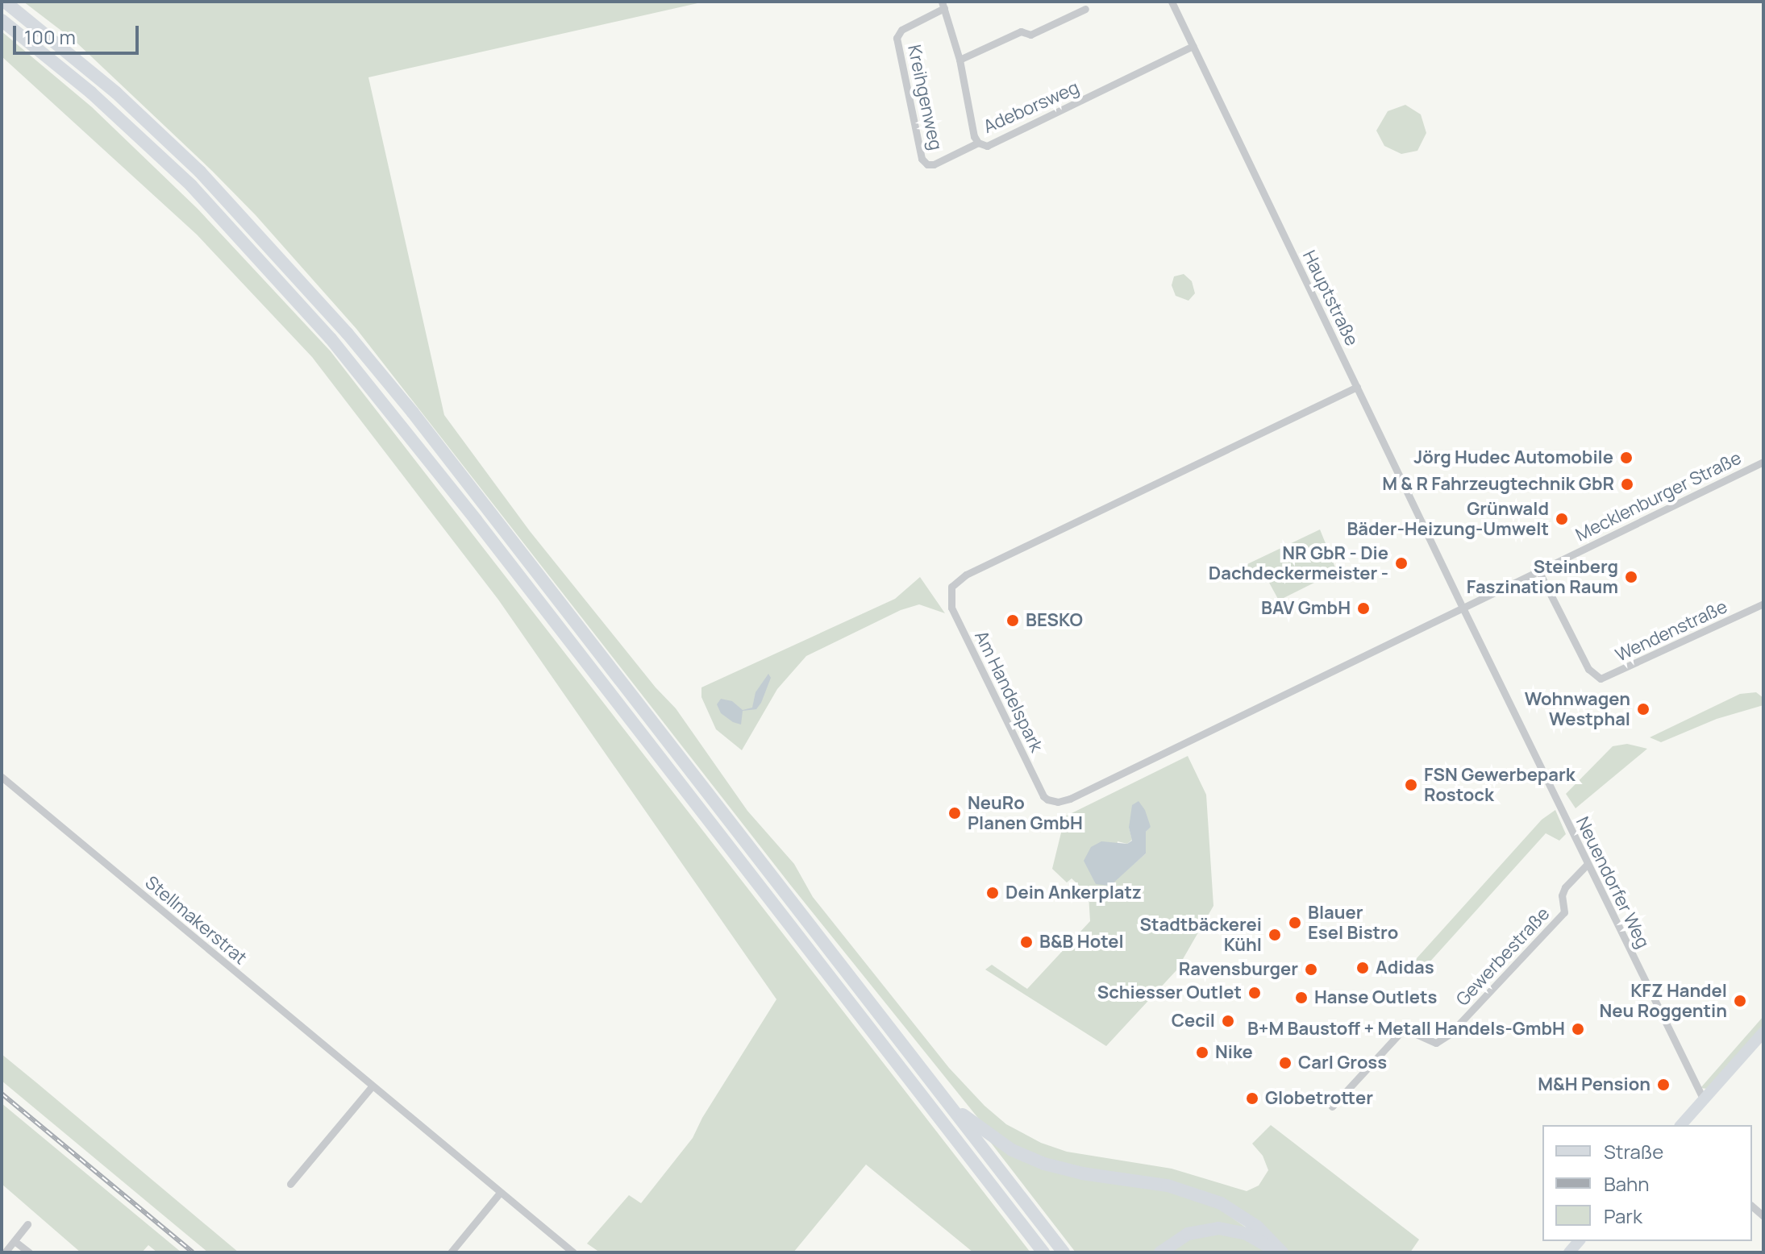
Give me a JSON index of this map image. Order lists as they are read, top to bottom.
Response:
{
  "streets": {
    "street": [
      "Kreihgenweg",
      "Adeborsweg",
      "Hauptstraße",
      "Mecklenburger Straße",
      "Wendenstraße",
      "Am Handelspark",
      "Neuendorfer Weg",
      "Stellmakerstrat",
      "Gewerbestraße"
    ]
  },
  "crossings": [
    ["Kreihgenweg", "Adeborsweg"],
    ["Adeborsweg", "Hauptstraße"],
    ["Hauptstraße", "Mecklenburger Straße"],
    ["Hauptstraße", "Am Handelspark"],
    ["Hauptstraße", "Neuendorfer Weg"],
    ["Mecklenburger Straße", "Wendenstraße"],
    ["Mecklenburger Straße", "Am Handelspark"],
    ["Mecklenburger Straße", "Neuendorfer Weg"],
    ["Am Handelspark", "Neuendorfer Weg"],
    ["Neuendorfer Weg", "Gewerbestraße"]
  ],
  "places": [
    "Jörg Hudec Automobile",
    "M & R Fahrzeugtechnik GbR",
    "Grünwald Bäder-Heizung-Umwelt",
    "NR GbR - Die Dachdeckermeister -",
    "Steinberg Faszination Raum",
    "BAV GmbH",
    "BESKO",
    "Wohnwagen Westphal",
    "FSN Gewerbepark Rostock",
    "NeuRo Planen GmbH",
    "Dein Ankerplatz",
    "Blauer Esel Bistro",
    "Stadtbäckerei Kühl",
    "B&B Hotel",
    "Adidas",
    "Ravensburger",
    "Schiesser Outlet",
    "Hanse Outlets",
    "KFZ Handel Neu Roggentin",
    "Cecil",
    "B+M Baustoff + Metall Handels-GmbH",
    "Nike",
    "Carl Gross",
    "M&H Pension",
    "Globetrotter"
  ],
  "legend": ["Straße", "Bahn", "Park"],
  "scale_bar": "100 m"
}
